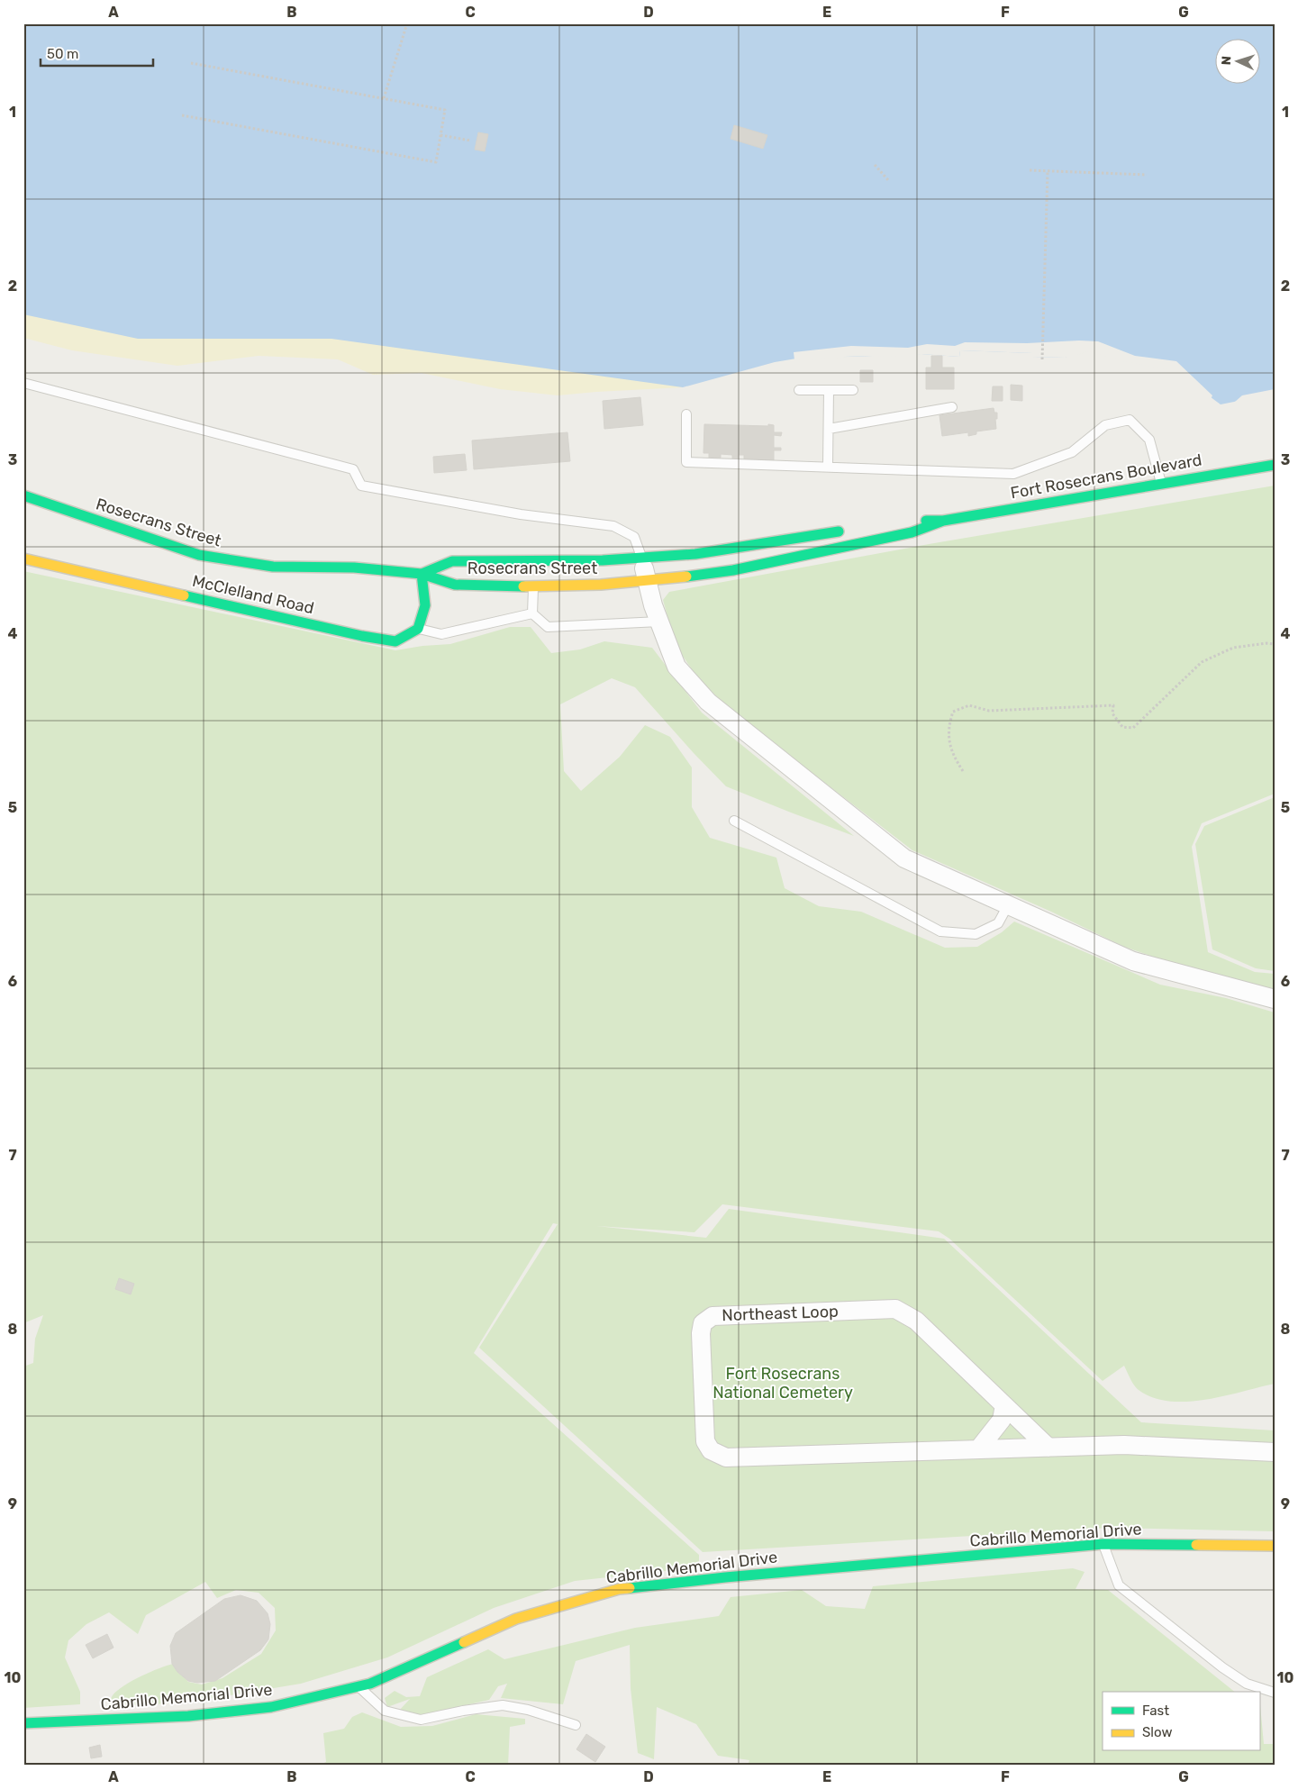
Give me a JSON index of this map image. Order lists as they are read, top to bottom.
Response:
{
  "streets": {
    "street": [
      "Fort Rosecrans Boulevard",
      "Rosecrans Street",
      "McClelland Road",
      "Northeast Loop",
      "Cabrillo Memorial Drive"
    ]
  },
  "crossings": [
    ["Fort Rosecrans Boulevard", "Rosecrans Street"]
  ],
  "parks": ["Fort Rosecrans National Cemetery"],
  "legend": ["Fast", "Slow"],
  "scale_bar": "50 m",
  "north": "left",
  "grid": {
    "columns": [
      "A",
      "B",
      "C",
      "D",
      "E",
      "F",
      "G"
    ],
    "rows": [
      "1",
      "2",
      "3",
      "4",
      "5",
      "6",
      "7",
      "8",
      "9",
      "10"
    ]
  }
}
